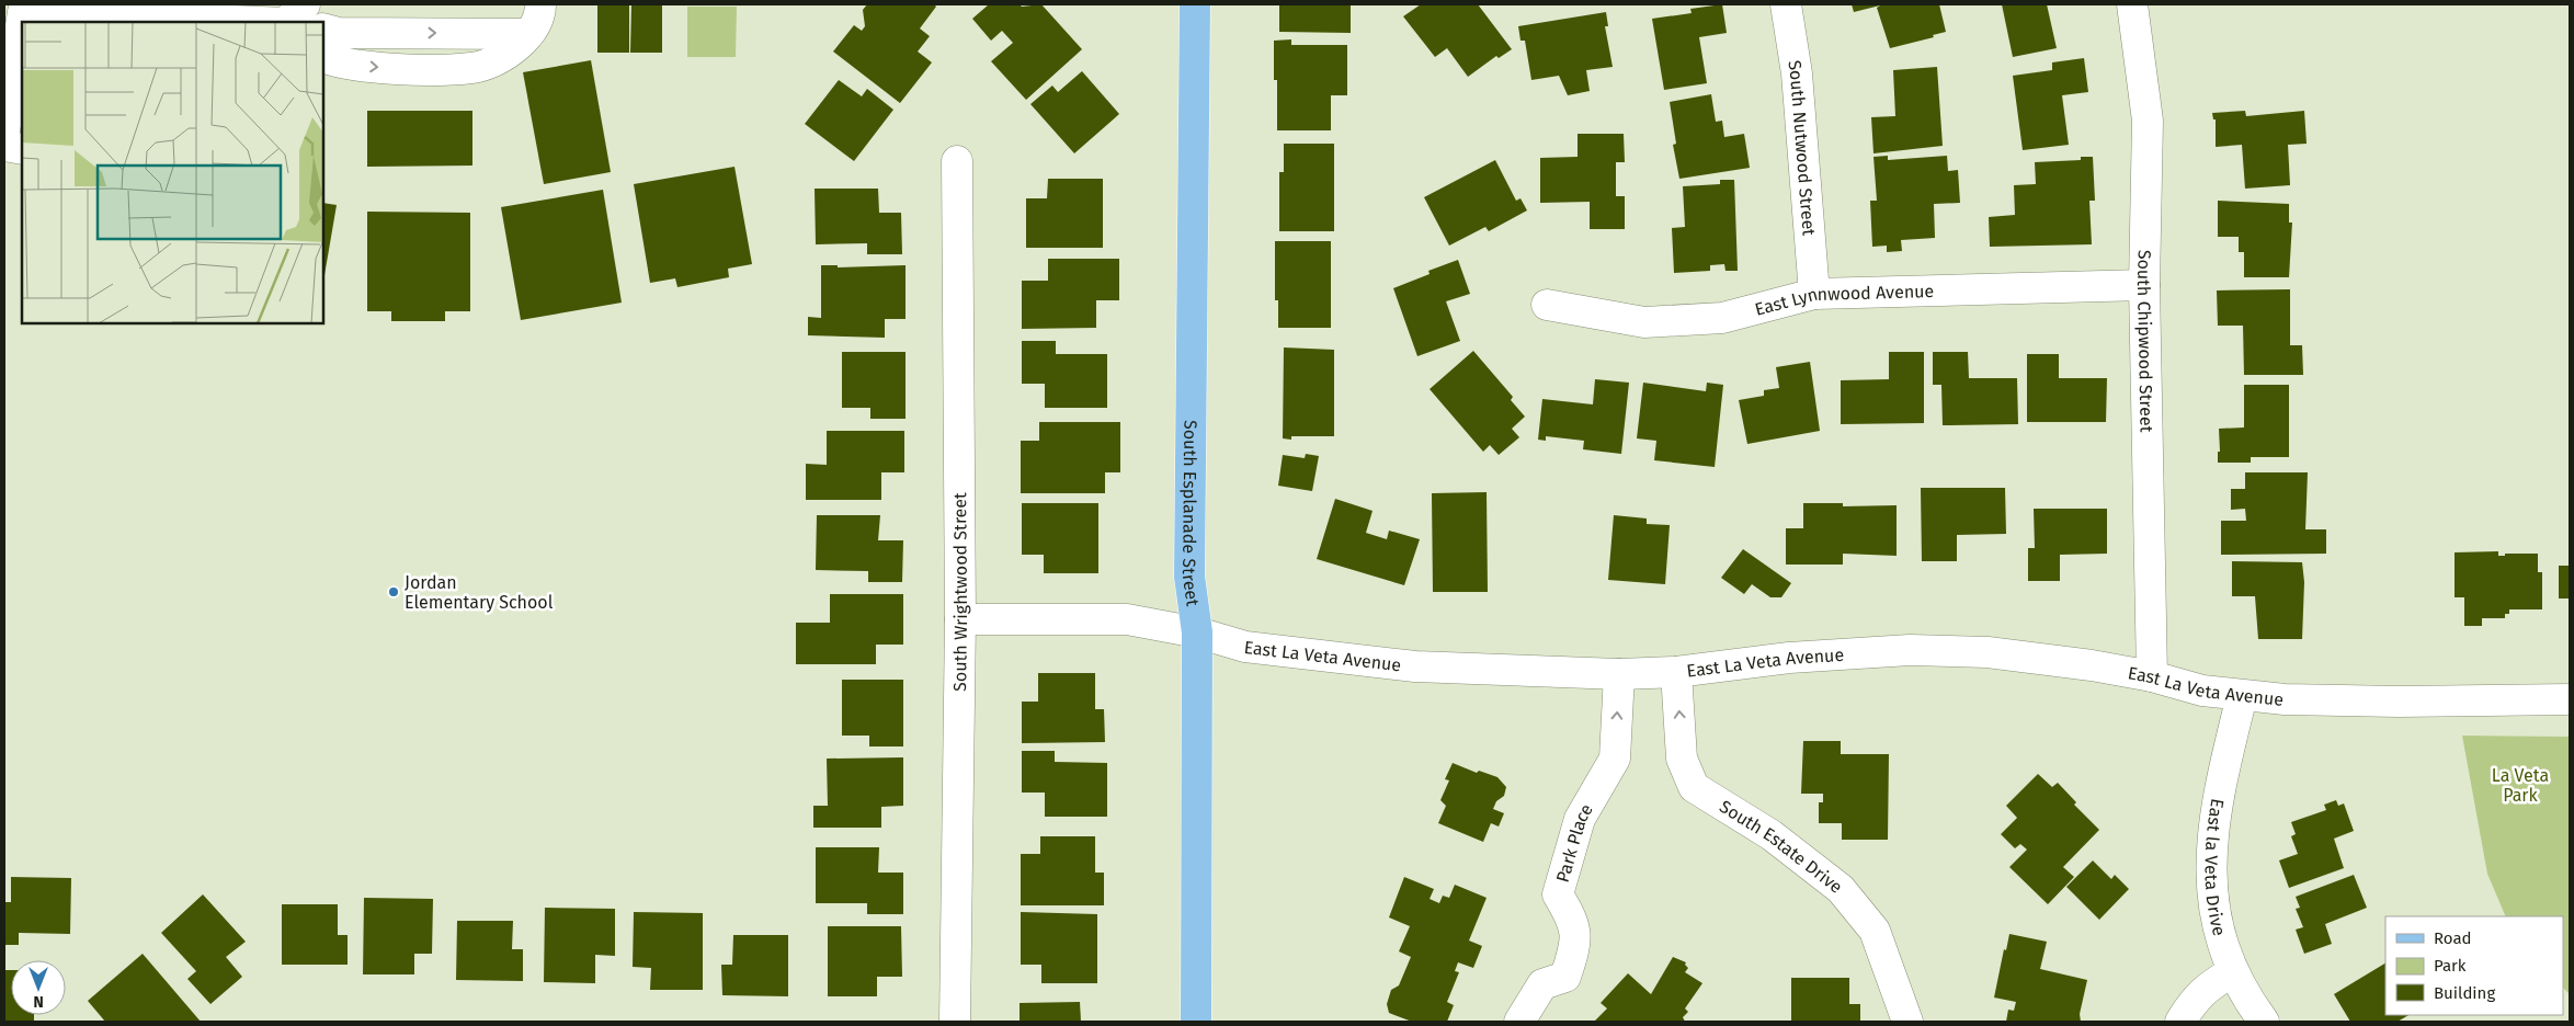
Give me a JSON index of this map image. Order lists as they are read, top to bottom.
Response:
{
  "streets": {
    "main road": ["South Esplanade Street"],
    "street": [
      "South Nutwood Street",
      "East Lynnwood Avenue",
      "South Chipwood Street",
      "South Wrightwood Street",
      "East La Veta Avenue",
      "Park Place",
      "South Estate Drive",
      "East la Veta Drive"
    ]
  },
  "crossings": [
    ["South Nutwood Street", "East Lynnwood Avenue"],
    ["East Lynnwood Avenue", "South Chipwood Street"],
    ["South Chipwood Street", "East La Veta Avenue"],
    ["South Esplanade Street", "East La Veta Avenue"],
    ["South Wrightwood Street", "East La Veta Avenue"],
    ["East La Veta Avenue", "Park Place"],
    ["East La Veta Avenue", "South Estate Drive"],
    ["East La Veta Avenue", "East la Veta Drive"]
  ],
  "one_way": ["Park Place", "South Estate Drive"],
  "parks": ["La Veta Park"],
  "places": ["Jordan Elementary School"],
  "legend": ["Road", "Park", "Building"],
  "north": "bottom"
}
